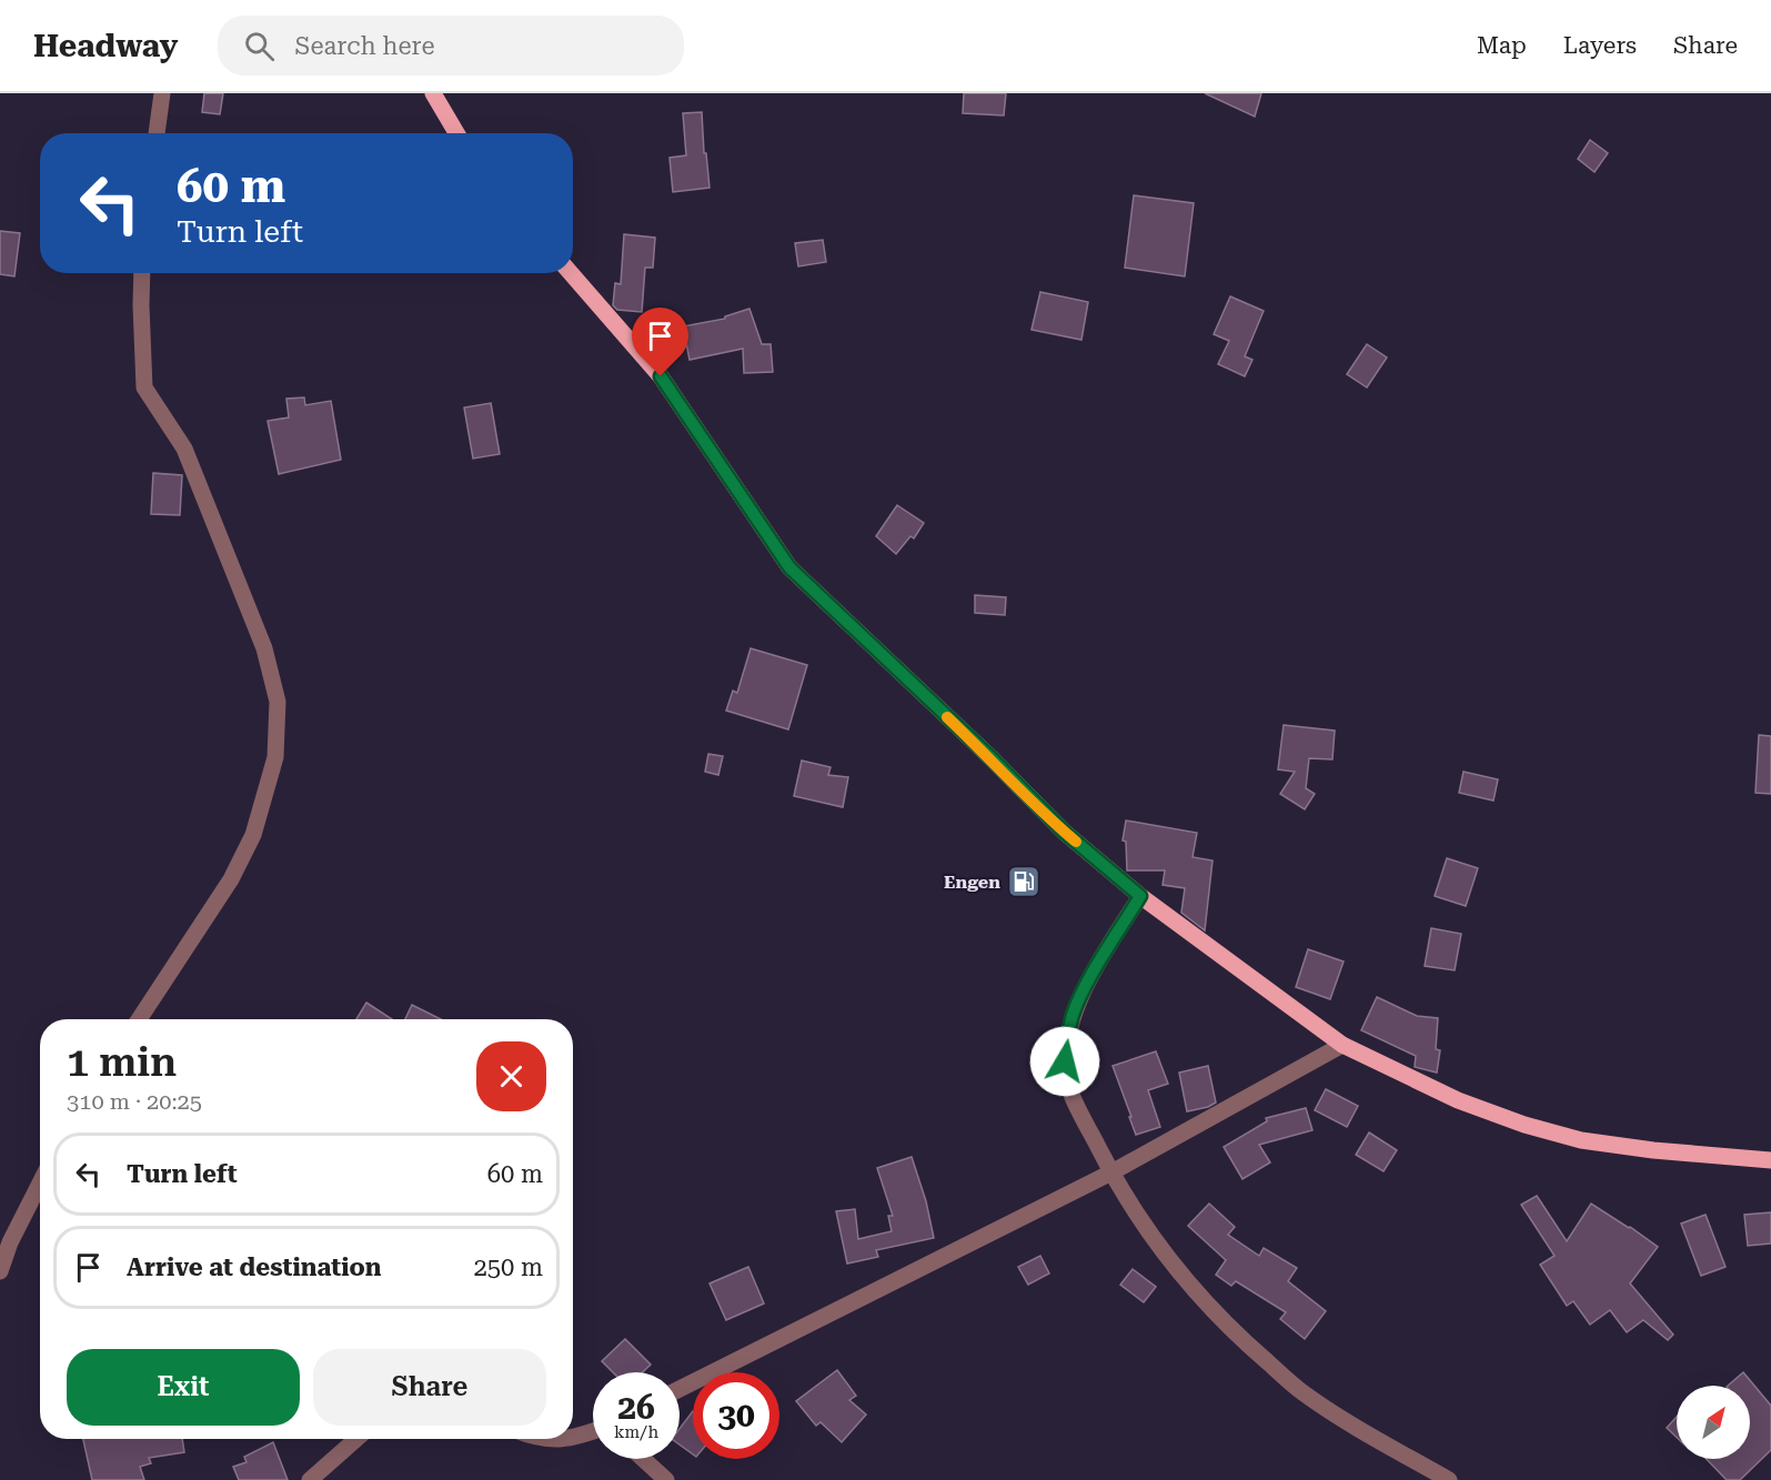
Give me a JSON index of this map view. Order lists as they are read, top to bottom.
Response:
{
  "places": {
    "fuel station": ["Engen"]
  },
  "north": "top right",
  "page": {
    "header": "Headway",
    "search": "Search here",
    "nav": ["Map", "Layers", "Share"],
    "turn": ["60 m", "Turn left"],
    "heading": ["1 min", "310 m · 20:25"],
    "list": [
      {
        "name": "Turn left",
        "value": "60 m"
      },
      {
        "name": "Arrive at destination",
        "value": "250 m"
      }
    ],
    "buttons": ["Exit", "Share"],
    "speed": "26 km/h",
    "limit": "30"
  }
}
